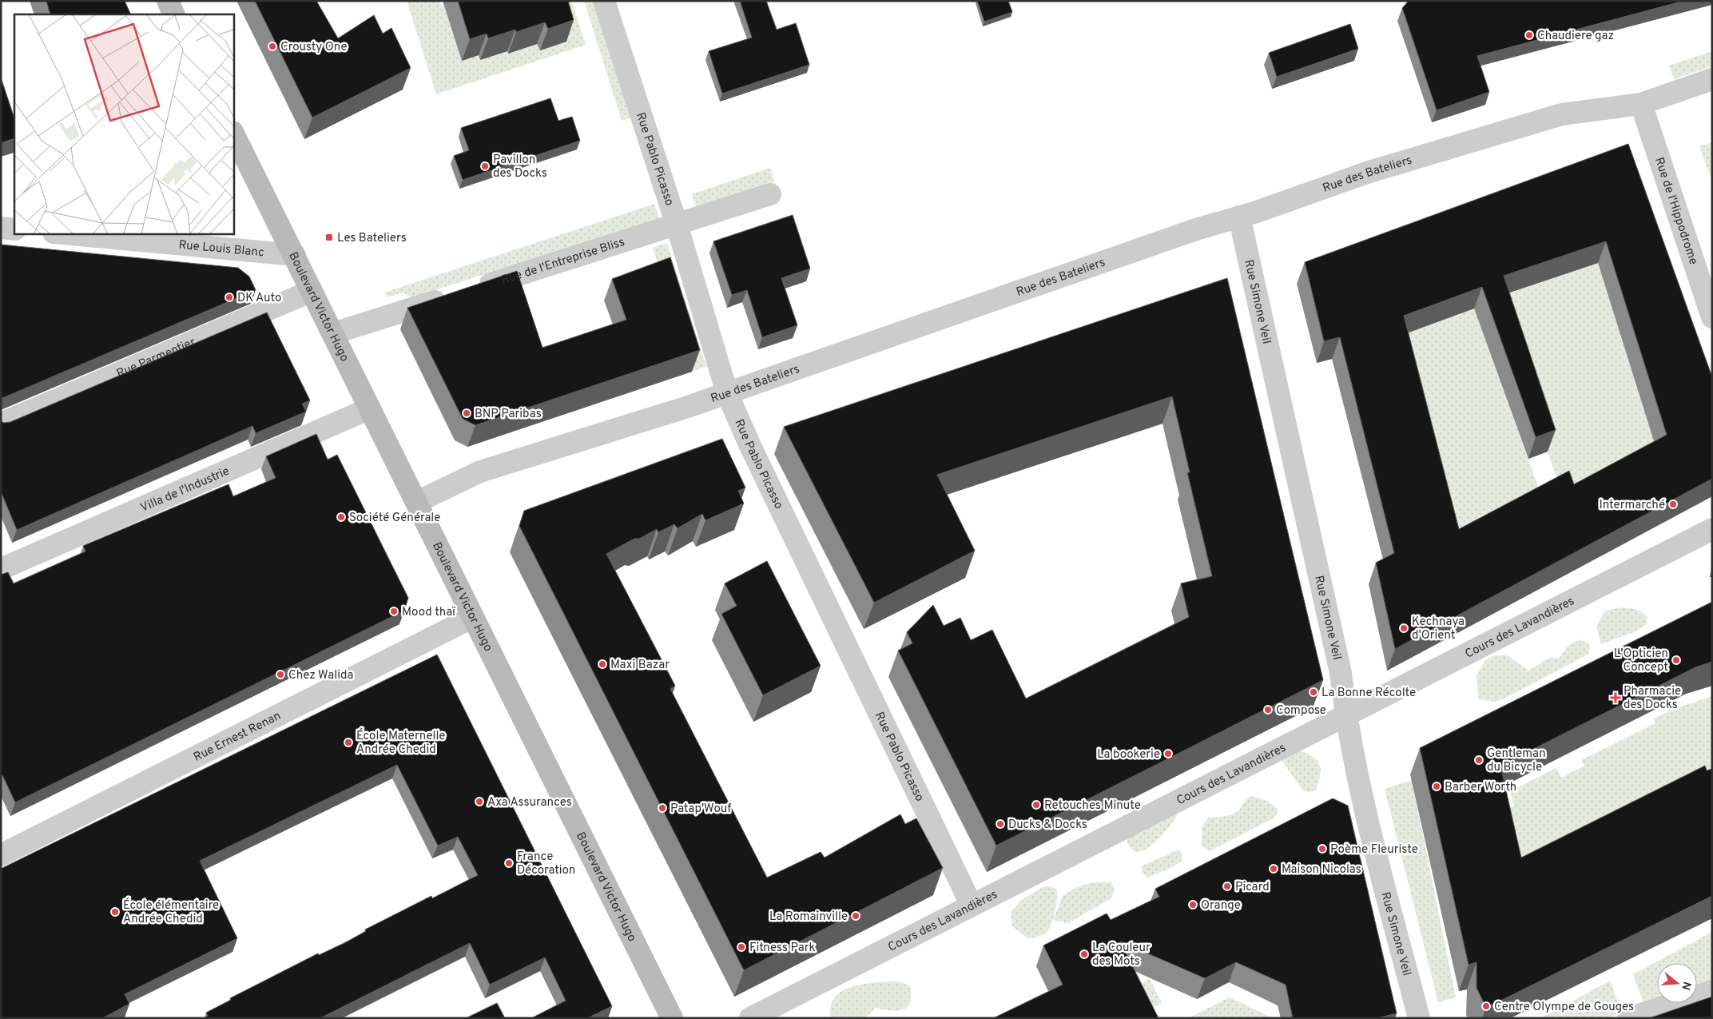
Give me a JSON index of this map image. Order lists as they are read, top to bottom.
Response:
{
  "streets": {
    "main road": ["Boulevard Victor Hugo"],
    "street": [
      "Rue Pablo Picasso",
      "Rue des Bateliers",
      "Rue de l'Hippodrome",
      "Rue Louis Blanc",
      "Rue de l'Entreprise Bliss",
      "Rue Simone Veil",
      "Rue Parmentier",
      "Villa de l'Industrie",
      "Cours des Lavandières",
      "Rue Ernest Renan"
    ]
  },
  "crossings": [
    ["Rue Pablo Picasso", "Rue des Bateliers"],
    ["Rue Pablo Picasso", "Rue de l'Entreprise Bliss"],
    ["Rue Pablo Picasso", "Cours des Lavandières"],
    ["Rue des Bateliers", "Rue de l'Hippodrome"],
    ["Rue des Bateliers", "Rue Simone Veil"],
    ["Rue des Bateliers", "Boulevard Victor Hugo"],
    ["Rue Louis Blanc", "Boulevard Victor Hugo"],
    ["Rue Simone Veil", "Cours des Lavandières"],
    ["Boulevard Victor Hugo", "Rue Parmentier"],
    ["Boulevard Victor Hugo", "Villa de l'Industrie"],
    ["Boulevard Victor Hugo", "Rue Ernest Renan"]
  ],
  "places": {
    "other": [
      "Chaudiere gaz",
      "Crousty One",
      "Pavillon des Docks",
      "DK Auto",
      "BNP Paribas",
      "Intermarché",
      "Société Générale",
      "Mood thaï",
      "Kechnaya d'Orient",
      "L'Opticien Concept",
      "Maxi Bazar",
      "Chez Walida",
      "La Bonne Récolte",
      "Compose",
      "École Maternelle Andrée Chedid",
      "La bookerie",
      "Gentleman du Bicycle",
      "Barber Worth",
      "Axa Assurances",
      "Retouches Minute",
      "Patap'Wouf",
      "Ducks & Docks",
      "Poème Fleuriste",
      "France Décoration",
      "Maison Nicolas",
      "Picard",
      "Orange",
      "École élémentaire Andrée Chedid",
      "La Romainville",
      "Fitness Park",
      "La Couleur des Mots",
      "Centre Olympe de Gouges"
    ],
    "transit": ["Les Bateliers"],
    "health": ["Pharmacie des Docks"]
  },
  "north": "right"
}
